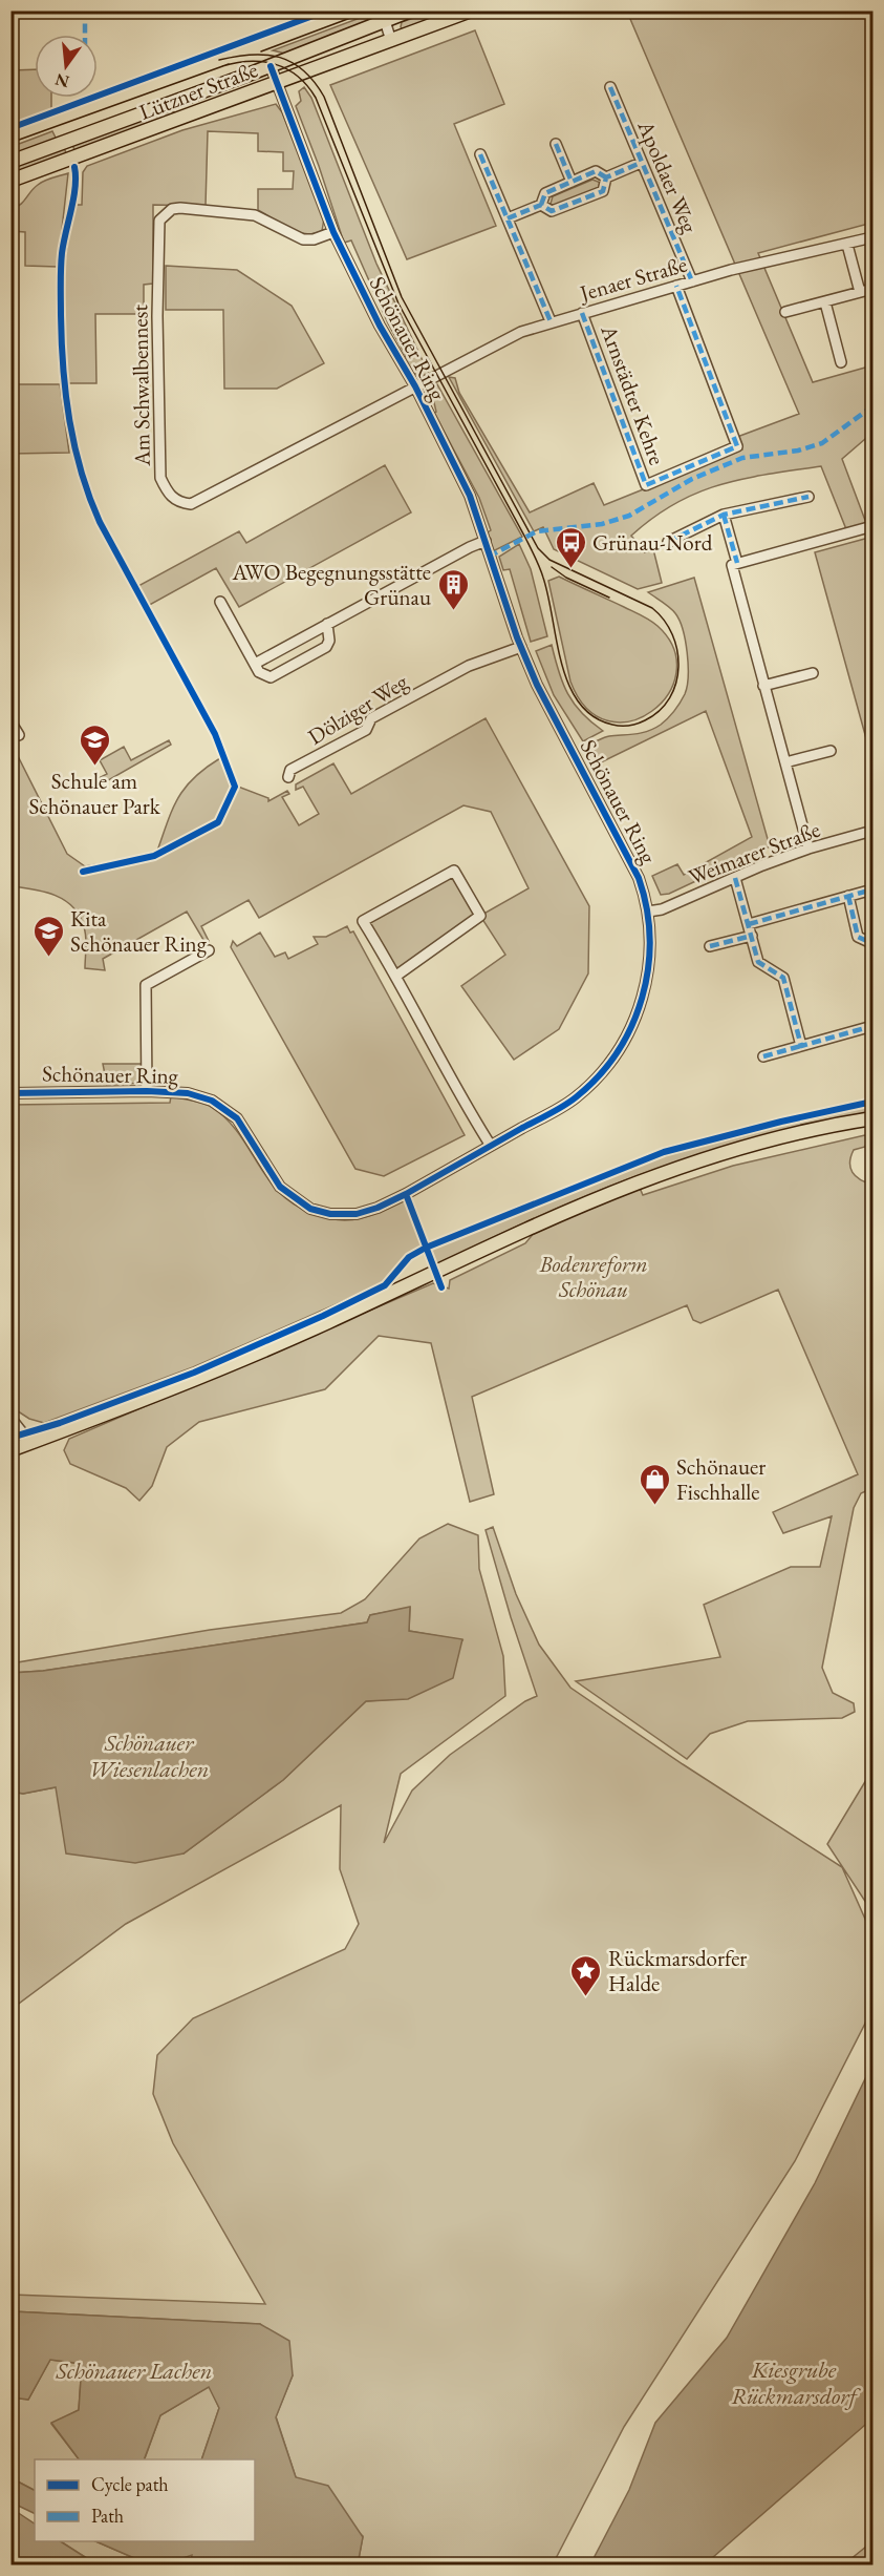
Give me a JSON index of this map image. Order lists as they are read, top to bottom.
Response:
{
  "streets": {
    "main road": ["Lützner Straße"],
    "street": [
      "Apoldaer Weg",
      "Jenaer Straße",
      "Schönauer Ring",
      "Am Schwalbennest",
      "Arnstädter Kehre",
      "Dölziger Weg",
      "Weimarer Straße"
    ]
  },
  "crossings": [
    ["Lützner Straße", "Schönauer Ring"],
    ["Apoldaer Weg", "Jenaer Straße"],
    ["Jenaer Straße", "Schönauer Ring"],
    ["Jenaer Straße", "Am Schwalbennest"],
    ["Jenaer Straße", "Arnstädter Kehre"],
    ["Schönauer Ring", "Am Schwalbennest"],
    ["Schönauer Ring", "Dölziger Weg"],
    ["Schönauer Ring", "Weimarer Straße"]
  ],
  "water": ["Schönauer Wiesenlachen", "Kiesgrube Rückmarsdorf", "Schönauer Lachen"],
  "parks": ["Bodenreform Schönau"],
  "places": {
    "bus stop": ["Grünau-Nord"],
    "building": ["AWO Begegnungsstätte Grünau"],
    "school or university": ["Schule am Schönauer Park", "Kita Schönauer Ring"],
    "shop": ["Schönauer Fischhalle"],
    "place": ["Rückmarsdorfer Halde"]
  },
  "legend": ["Cycle path", "Path"],
  "north": "bottom"
}
